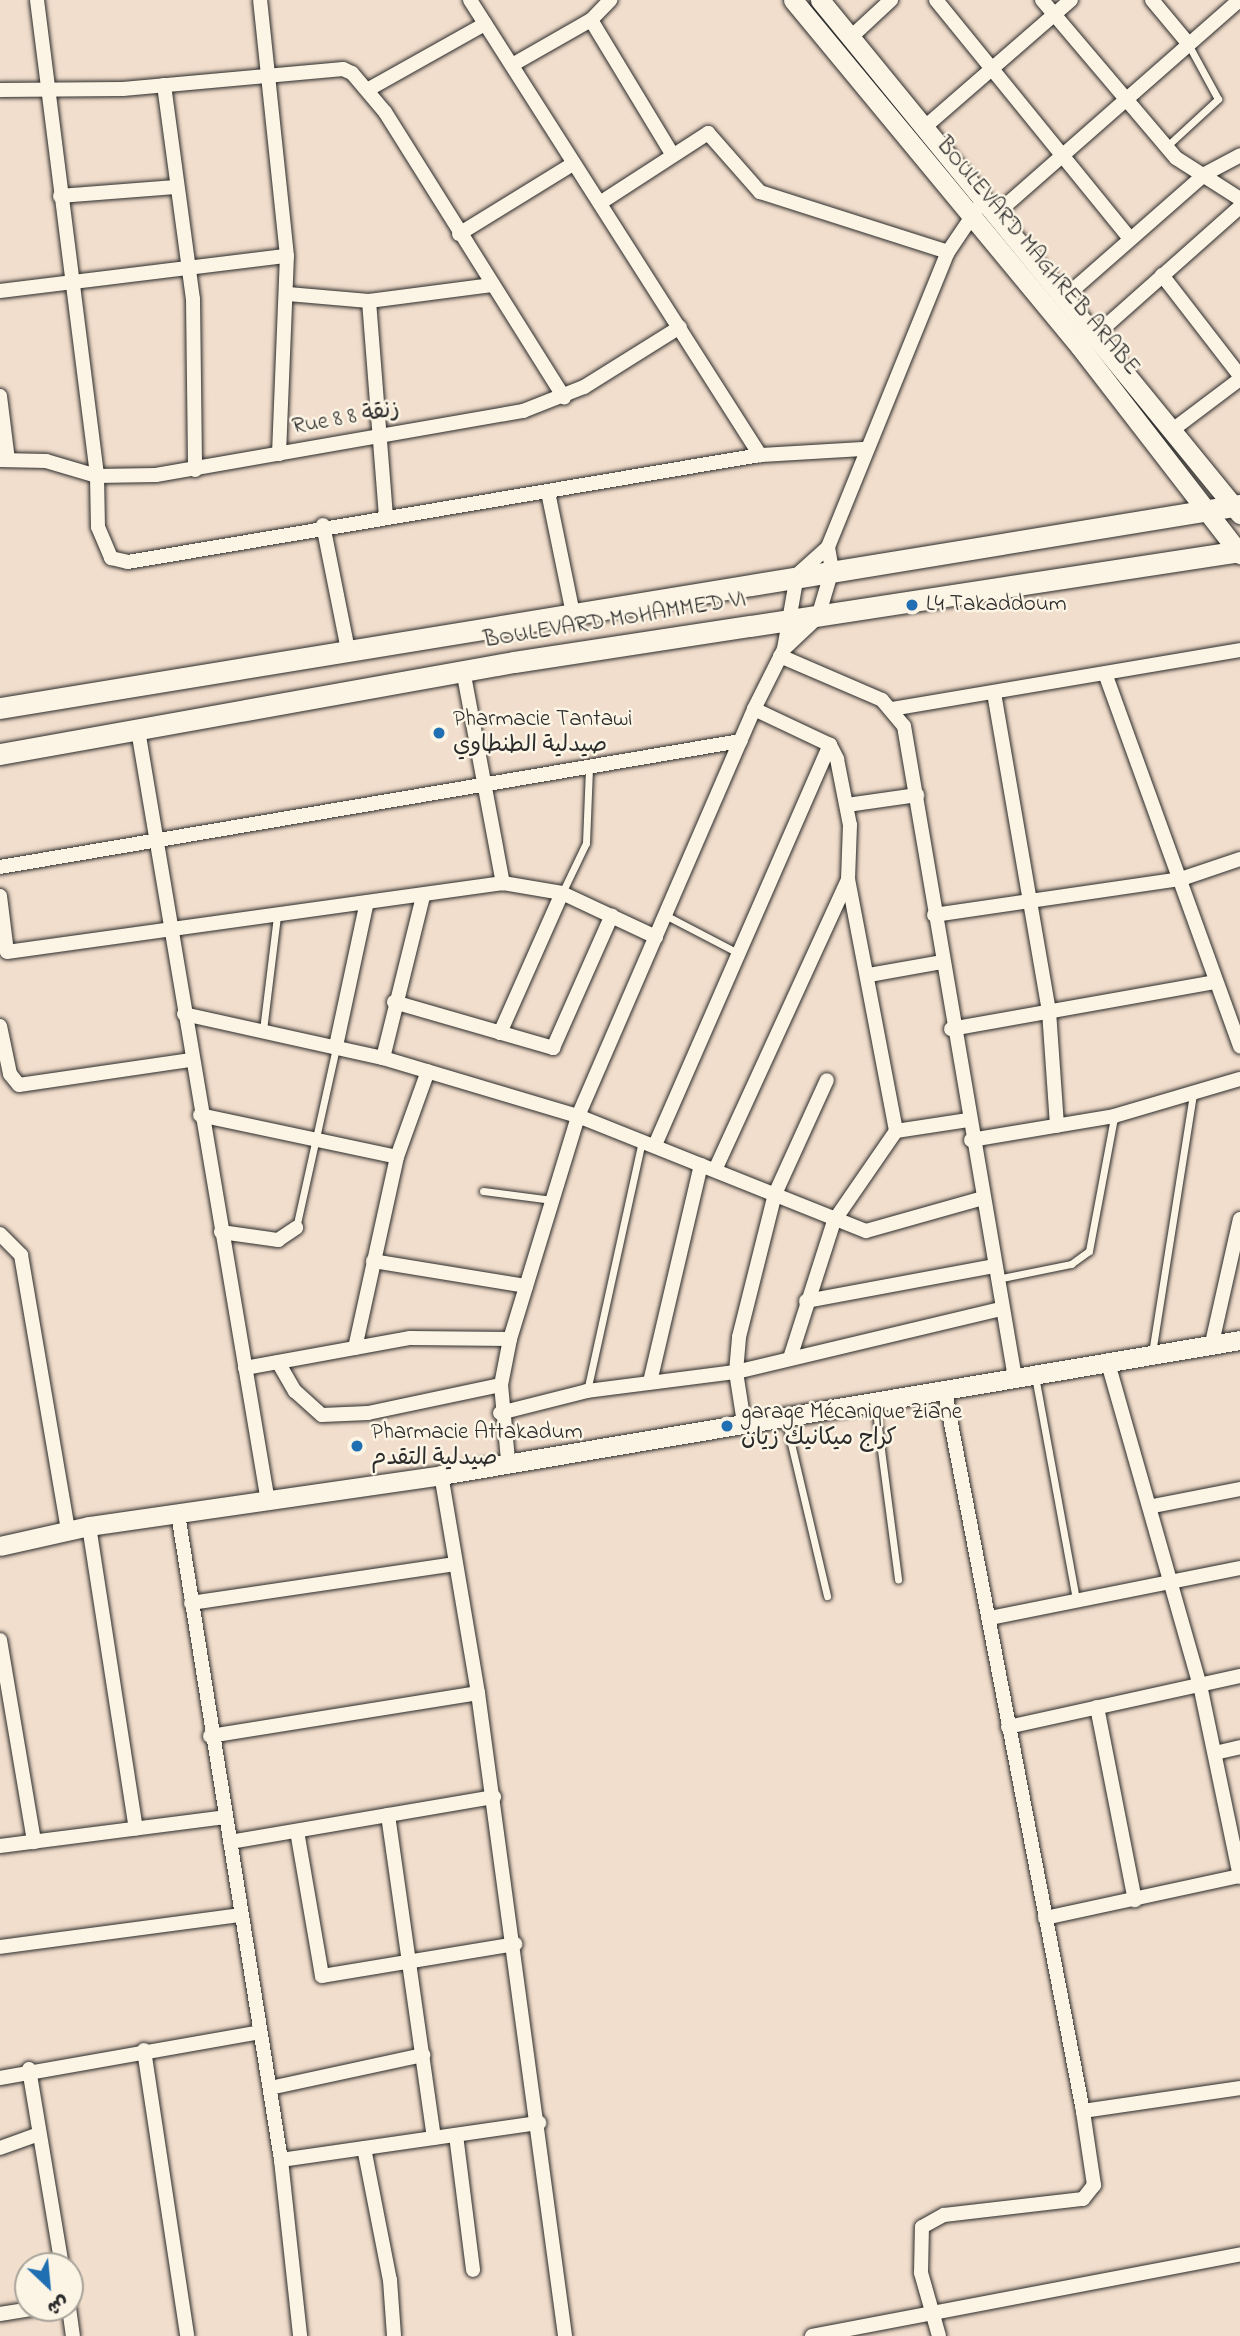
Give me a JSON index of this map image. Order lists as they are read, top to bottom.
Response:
{
  "streets": {
    "main road": ["BOULEVARD MOHAMMED VI"],
    "street": ["BOULEVARD MAGHREB ARABE", "Rue 8 8 زنقة"]
  },
  "crossings": [
    ["BOULEVARD MAGHREB ARABE", "BOULEVARD MOHAMMED VI"]
  ],
  "places": [
    "L4 Takaddoum",
    "Pharmacie Tantawi صيدلية الطنطاوي",
    "garage Mécanique Ziane كراج ميكانيك زيان",
    "Pharmacie Attakadum صيدلية التقدم"
  ],
  "north": "bottom right"
}
